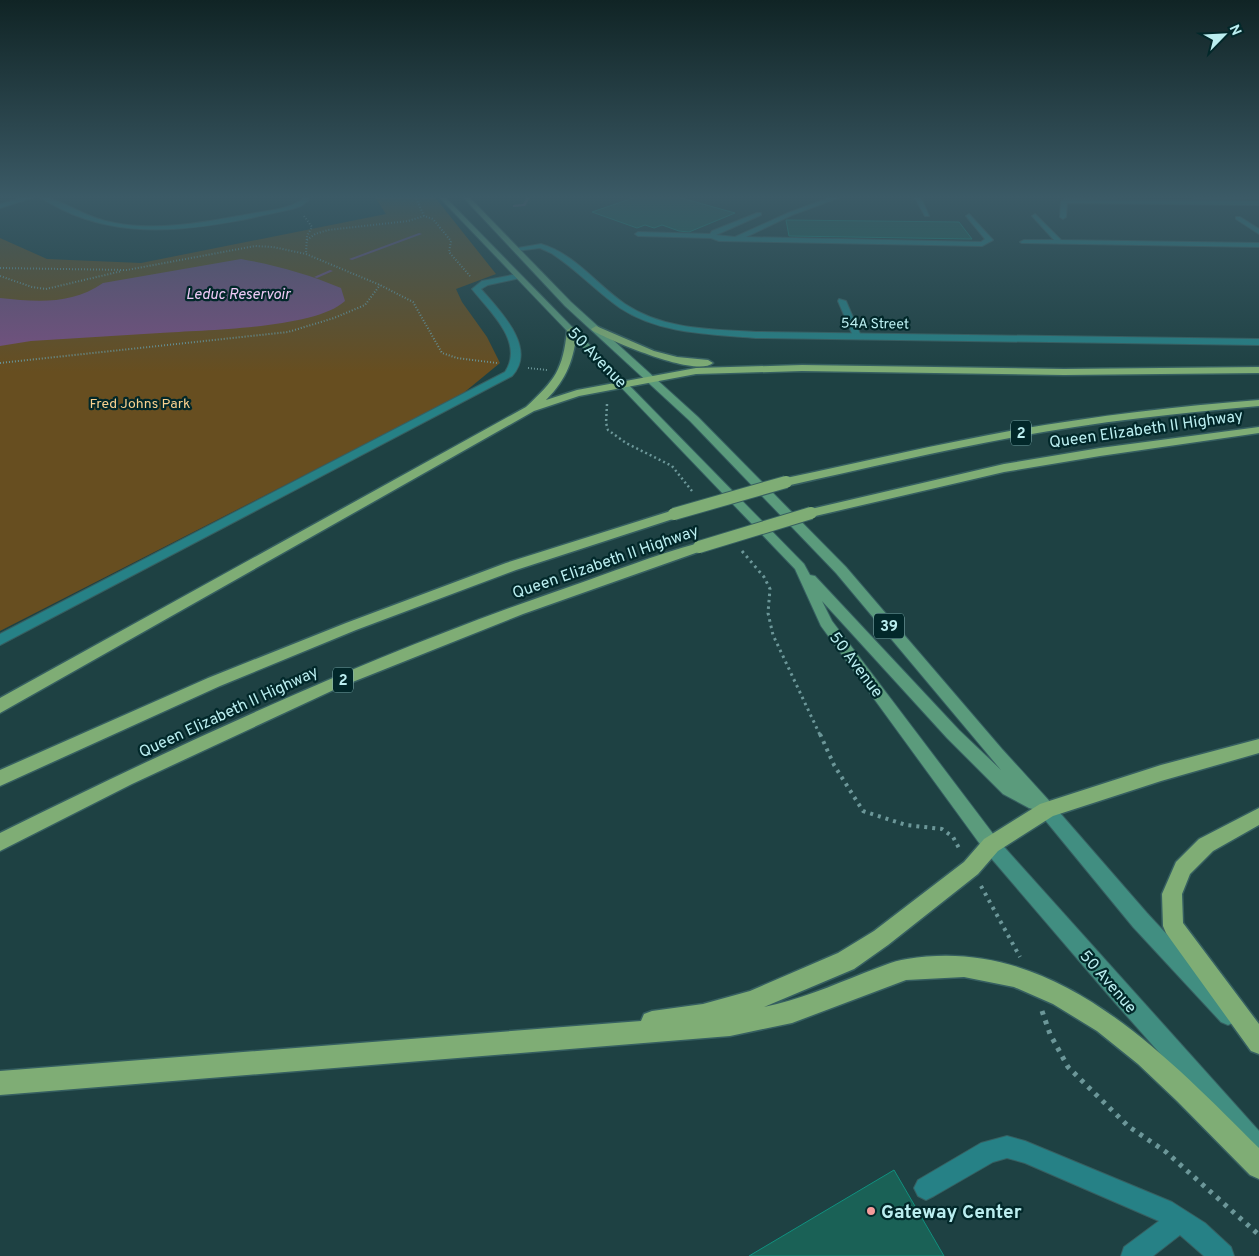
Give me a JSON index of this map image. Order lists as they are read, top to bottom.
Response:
{
  "streets": {
    "highway": ["Queen Elizabeth II Highway", "2"],
    "main road": ["50 Avenue", "39"],
    "street": ["54A Street"]
  },
  "water": ["Leduc Reservoir"],
  "parks": ["Fred Johns Park"],
  "places": ["Gateway Center"],
  "north": "top right"
}
